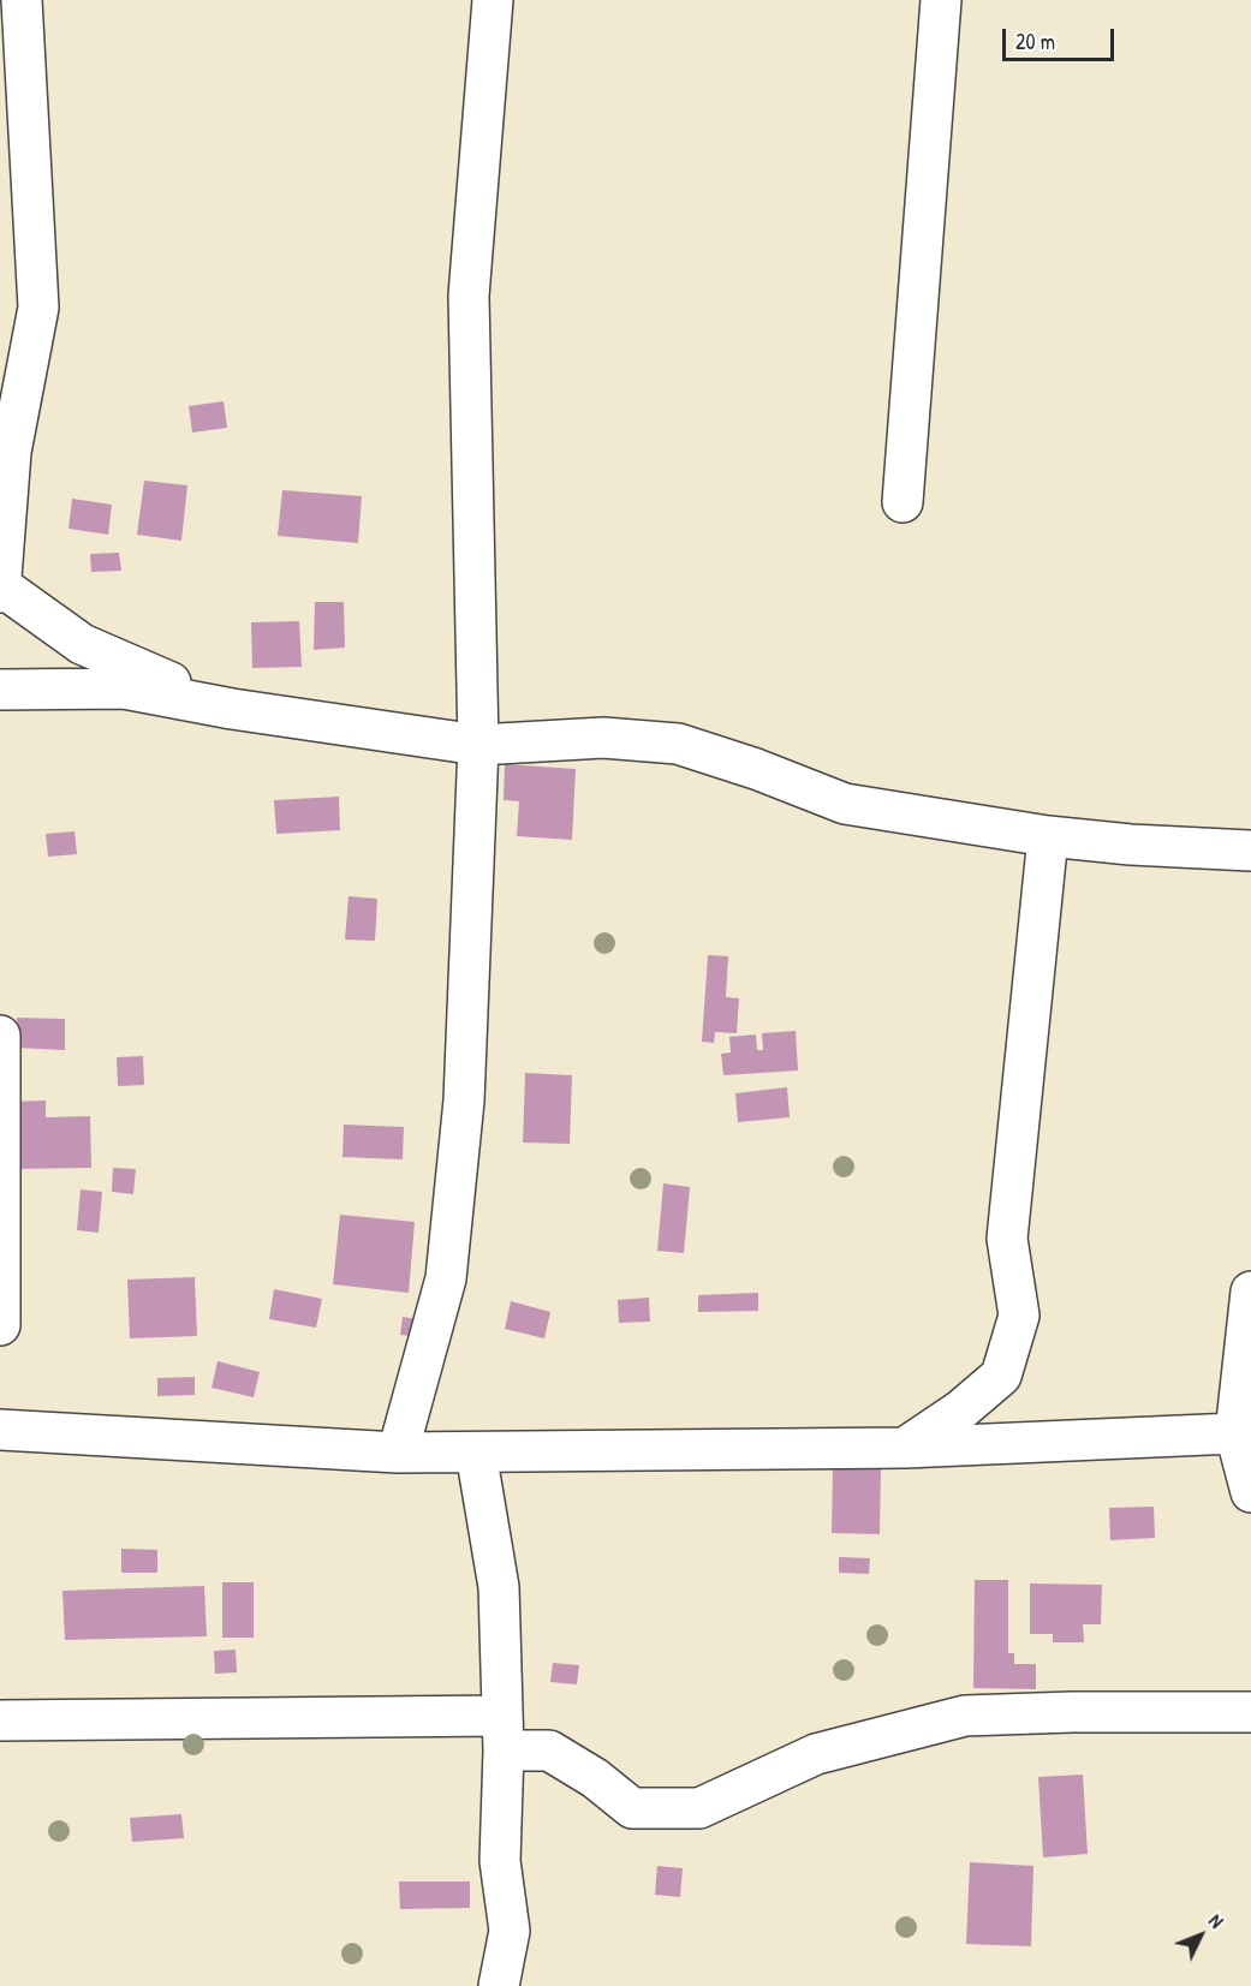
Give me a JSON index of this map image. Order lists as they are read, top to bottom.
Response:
{
  "scale_bar": "20 m",
  "north": "top right"
}
